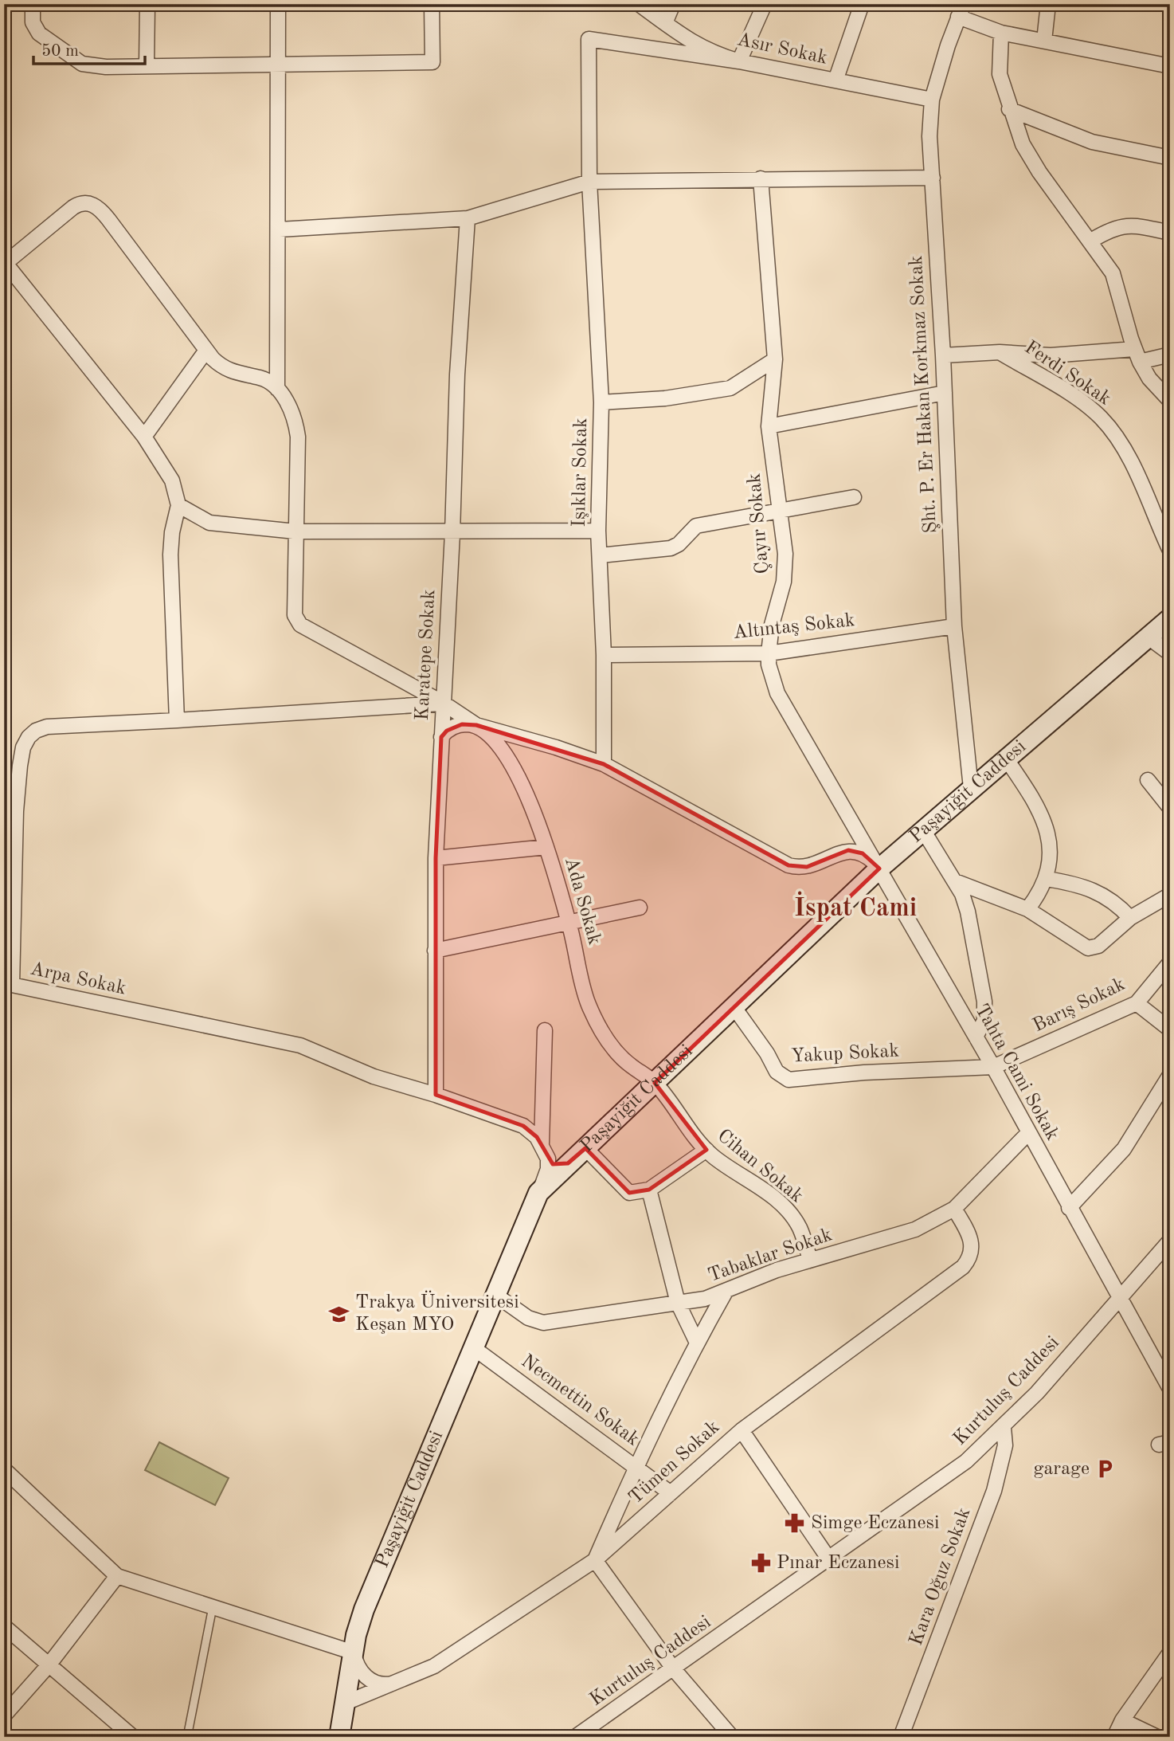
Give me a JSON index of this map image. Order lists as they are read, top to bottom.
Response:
{
  "streets": {
    "main road": ["Paşayiğit Caddesi"],
    "street": [
      "Asır Sokak",
      "Ferdi Sokak",
      "Şht. P. Er Hakan Korkmaz Sokak",
      "Işıklar Sokak",
      "Çayır Sokak",
      "Altıntaş Sokak",
      "Karatepe Sokak",
      "Ada Sokak",
      "Arpa Sokak",
      "Barış Sokak",
      "Yakup Sokak",
      "Tahta Cami Sokak",
      "Cihan Sokak",
      "Tabaklar Sokak",
      "Kurtuluş Caddesi",
      "Necmettin Sokak",
      "Tümen Sokak",
      "Kara Oğuz Sokak"
    ]
  },
  "crossings": [
    ["Asır Sokak", "Şht. P. Er Hakan Korkmaz Sokak"],
    ["Asır Sokak", "Işıklar Sokak"],
    ["Şht. P. Er Hakan Korkmaz Sokak", "Altıntaş Sokak"],
    ["Şht. P. Er Hakan Korkmaz Sokak", "Paşayiğit Caddesi"],
    ["Işıklar Sokak", "Altıntaş Sokak"],
    ["Çayır Sokak", "Altıntaş Sokak"],
    ["Çayır Sokak", "Paşayiğit Caddesi"],
    ["Çayır Sokak", "Tahta Cami Sokak"],
    ["Karatepe Sokak", "Arpa Sokak"],
    ["Paşayiğit Caddesi", "Ada Sokak"],
    ["Paşayiğit Caddesi", "Yakup Sokak"],
    ["Paşayiğit Caddesi", "Tahta Cami Sokak"],
    ["Paşayiğit Caddesi", "Cihan Sokak"],
    ["Paşayiğit Caddesi", "Tabaklar Sokak"],
    ["Paşayiğit Caddesi", "Necmettin Sokak"],
    ["Paşayiğit Caddesi", "Tümen Sokak"],
    ["Ada Sokak", "Cihan Sokak"],
    ["Barış Sokak", "Yakup Sokak"],
    ["Barış Sokak", "Tahta Cami Sokak"],
    ["Yakup Sokak", "Tahta Cami Sokak"],
    ["Tahta Cami Sokak", "Tabaklar Sokak"],
    ["Tahta Cami Sokak", "Kurtuluş Caddesi"],
    ["Cihan Sokak", "Tabaklar Sokak"],
    ["Tabaklar Sokak", "Tümen Sokak"],
    ["Kurtuluş Caddesi", "Kara Oğuz Sokak"],
    ["Necmettin Sokak", "Tümen Sokak"]
  ],
  "districts": ["İspat Cami"],
  "places": {
    "school or university": ["Trakya Üniversitesi Keşan MYO"],
    "parking": ["garage"],
    "pharmacy": ["Simge Eczanesi", "Pınar Eczanesi"]
  },
  "scale_bar": "50 m"
}
